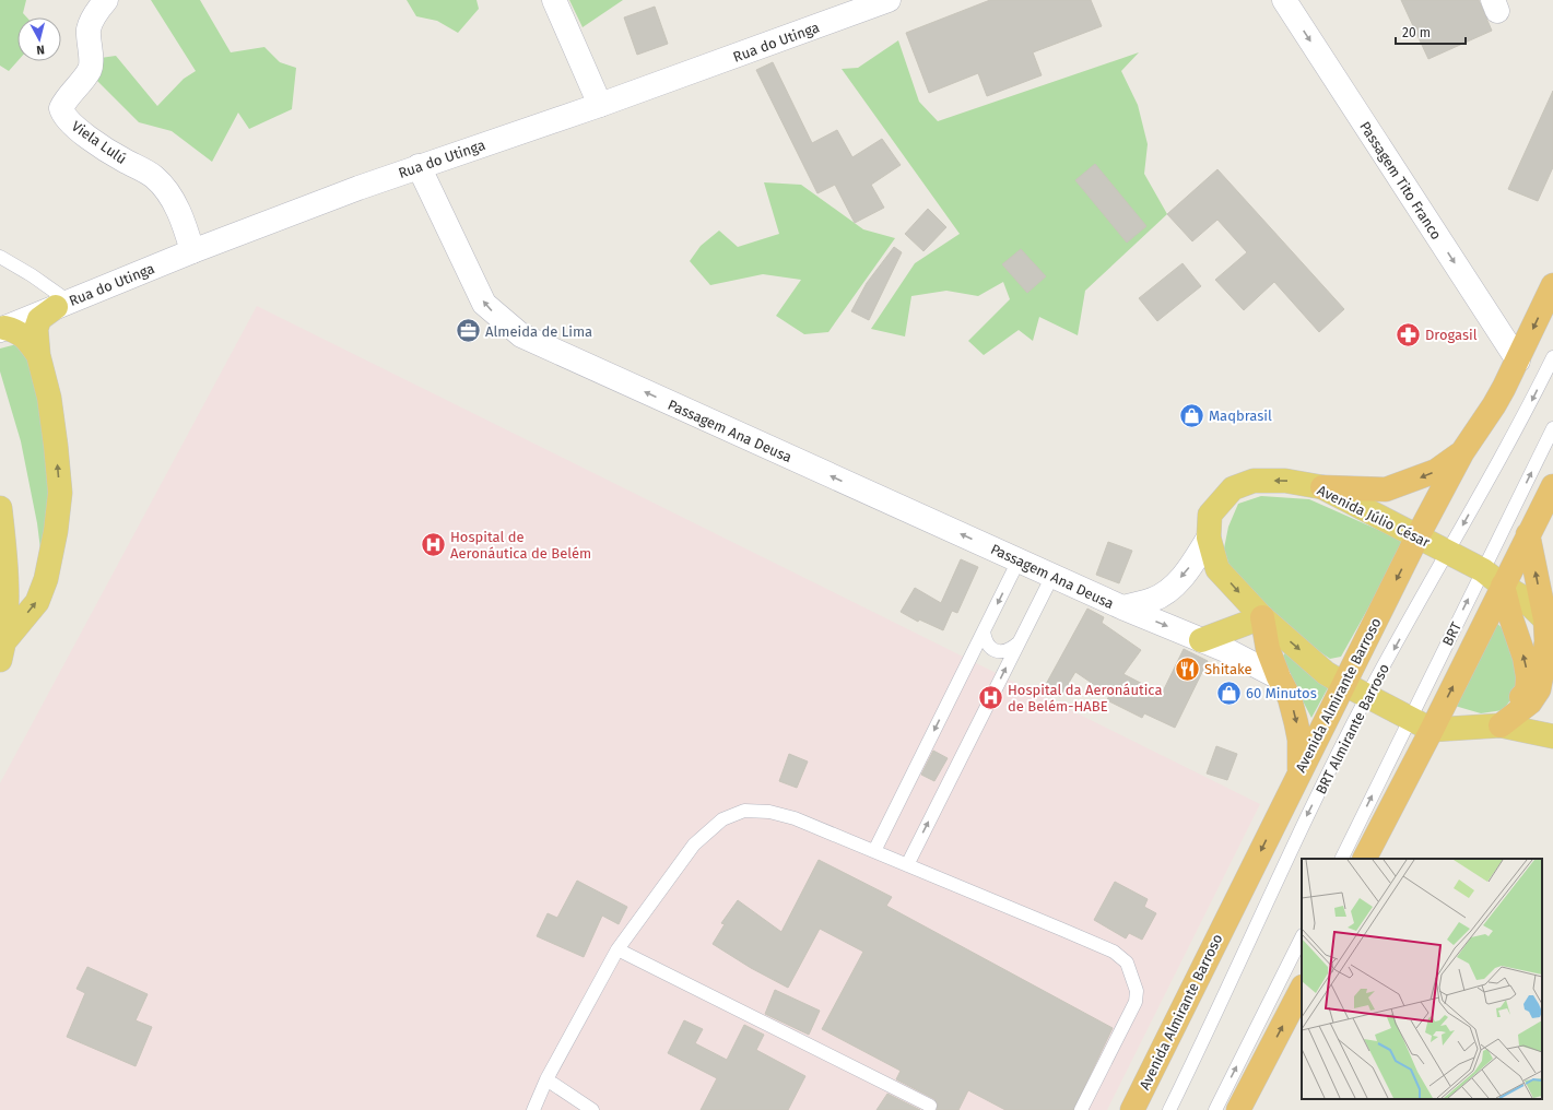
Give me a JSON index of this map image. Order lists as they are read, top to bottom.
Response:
{
  "streets": {
    "highway": ["Avenida Almirante Barroso"],
    "main road": ["Avenida Júlio César"],
    "street": [
      "Rua do Utinga",
      "Viela Lulú",
      "Passagem Tito Franco",
      "Passagem Ana Deusa"
    ],
    "lane": ["BRT", "BRT Almirante Barroso"]
  },
  "crossings": [
    ["Rua do Utinga", "Viela Lulú"],
    ["Rua do Utinga", "Passagem Ana Deusa"],
    ["Passagem Tito Franco", "Avenida Almirante Barroso"],
    ["Passagem Ana Deusa", "Avenida Júlio César"],
    ["Avenida Júlio César", "BRT"],
    ["Avenida Júlio César", "Avenida Almirante Barroso"],
    ["Avenida Júlio César", "BRT Almirante Barroso"]
  ],
  "one_way": ["Passagem Tito Franco", "BRT", "BRT Almirante Barroso"],
  "places": {
    "office": ["Almeida de Lima"],
    "pharmacy": ["Drogasil"],
    "shop": ["Maqbrasil", "60 Minutos"],
    "hospital": ["Hospital de Aeronáutica de Belém", "Hospital da Aeronáutica de Belém-HABE"],
    "restaurant": ["Shitake"]
  },
  "scale_bar": "20 m",
  "north": "bottom"
}
